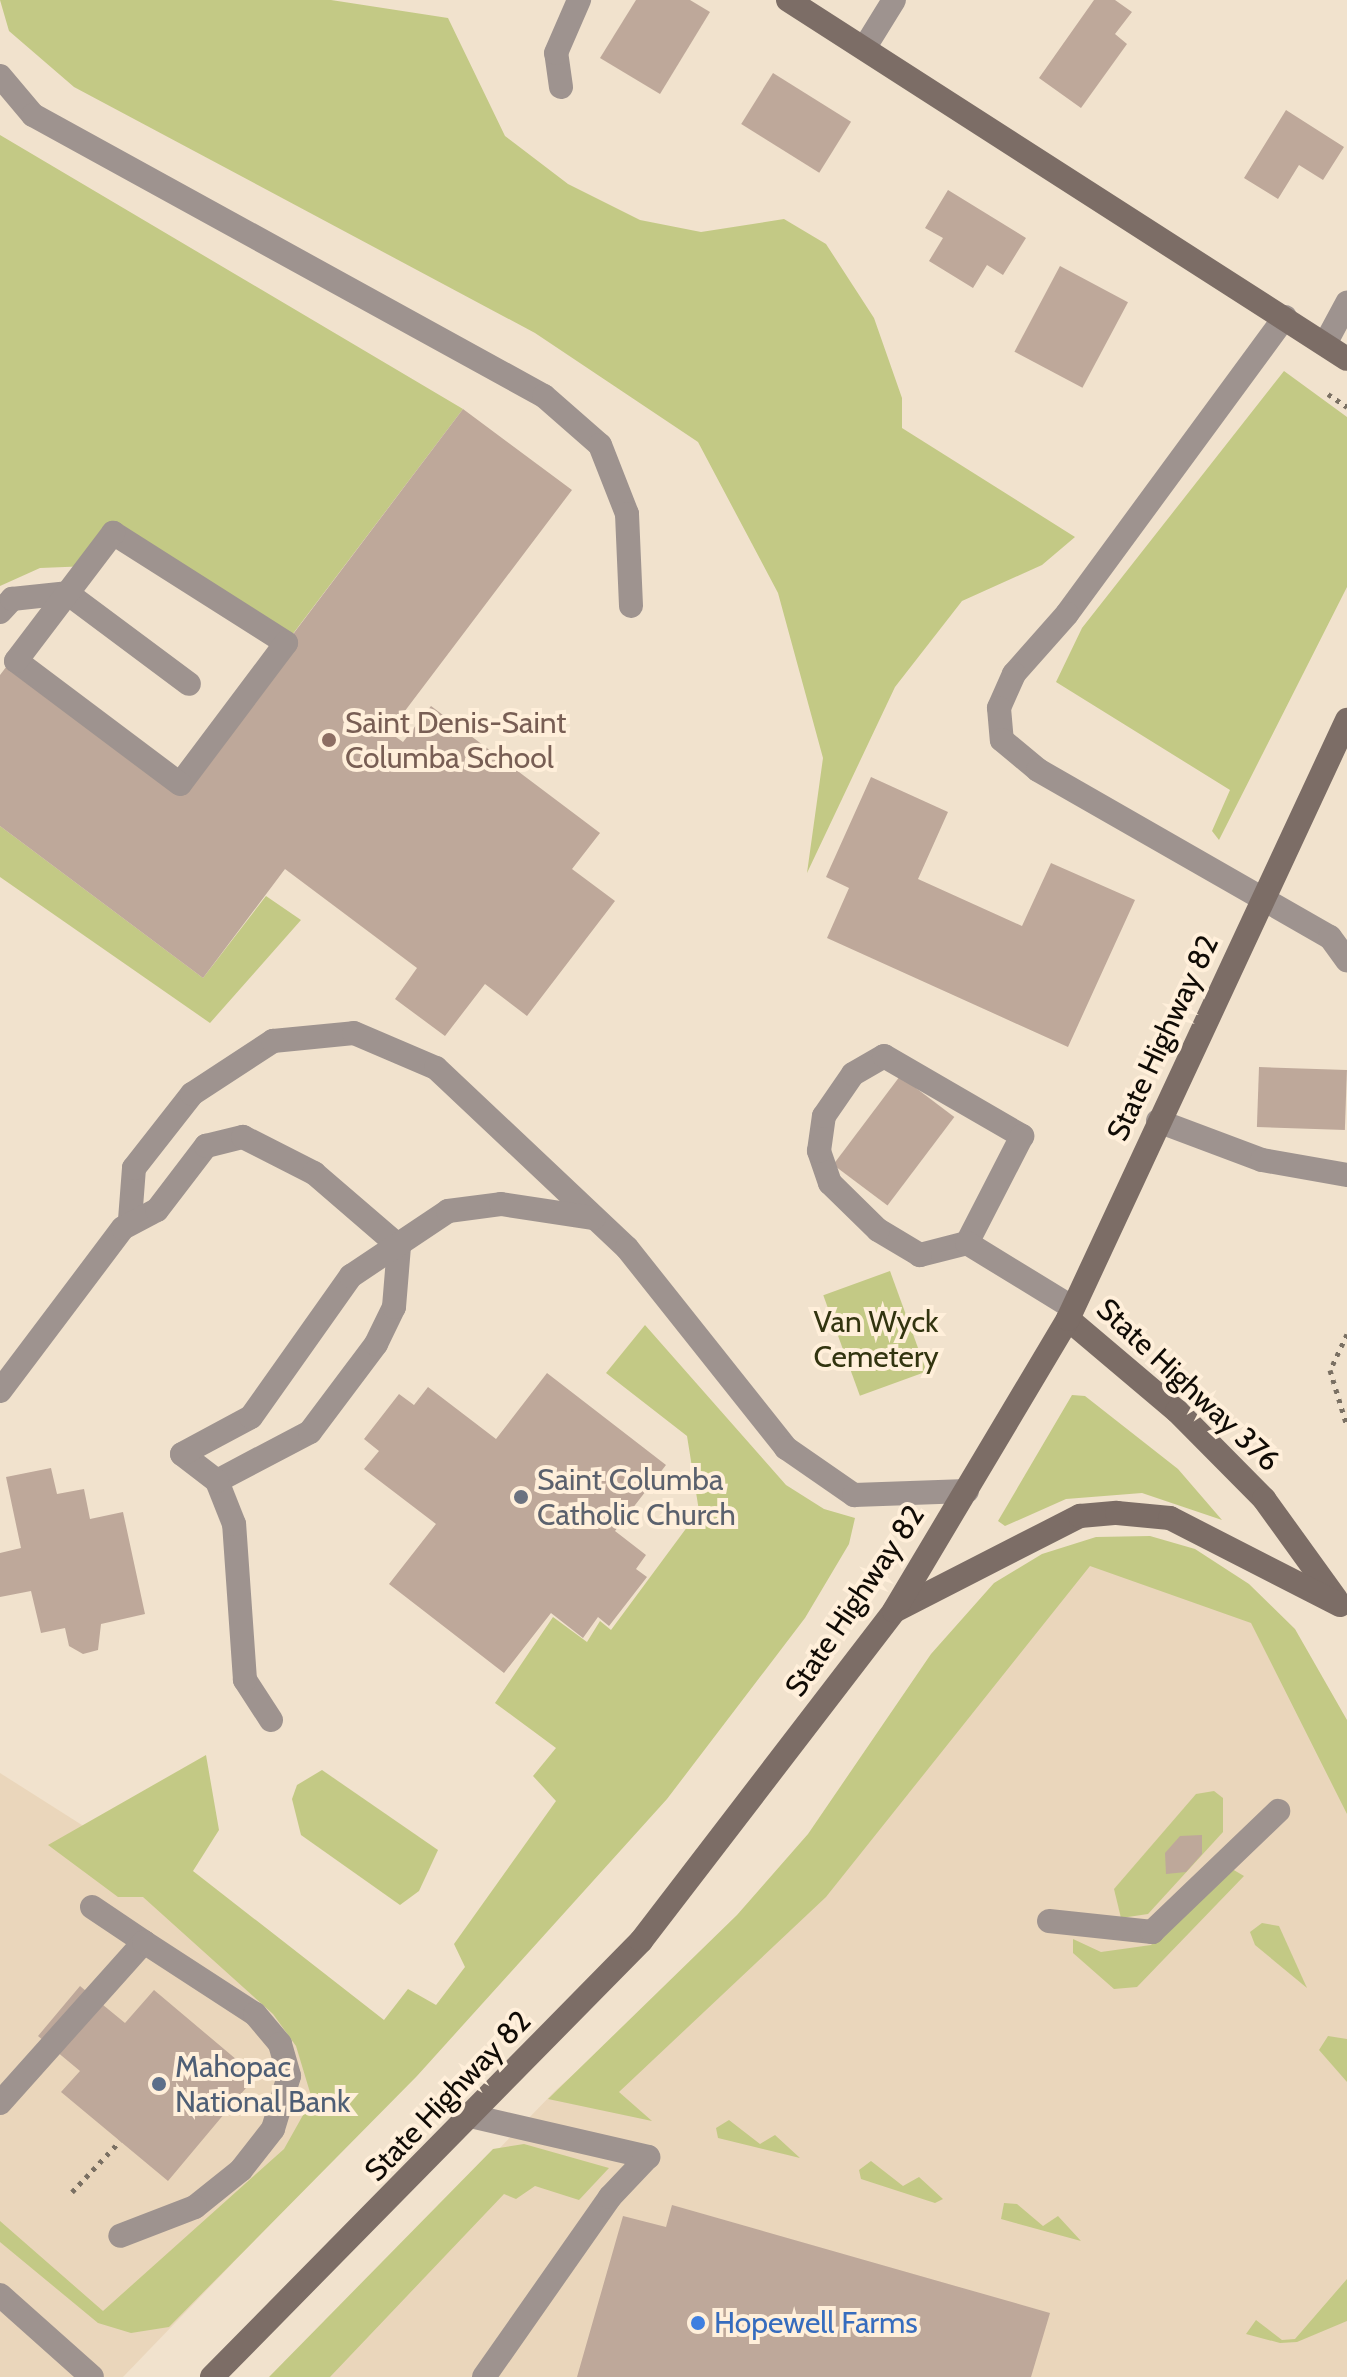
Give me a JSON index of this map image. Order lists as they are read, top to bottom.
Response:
{
  "streets": {
    "main road": ["State Highway 82", "State Highway 376"]
  },
  "crossings": [
    ["State Highway 82", "State Highway 376"]
  ],
  "parks": ["Van Wyck Cemetery"],
  "places": [
    "Saint Denis-Saint Columba School",
    "Saint Columba Catholic Church",
    "Mahopac National Bank",
    "Hopewell Farms"
  ]
}
